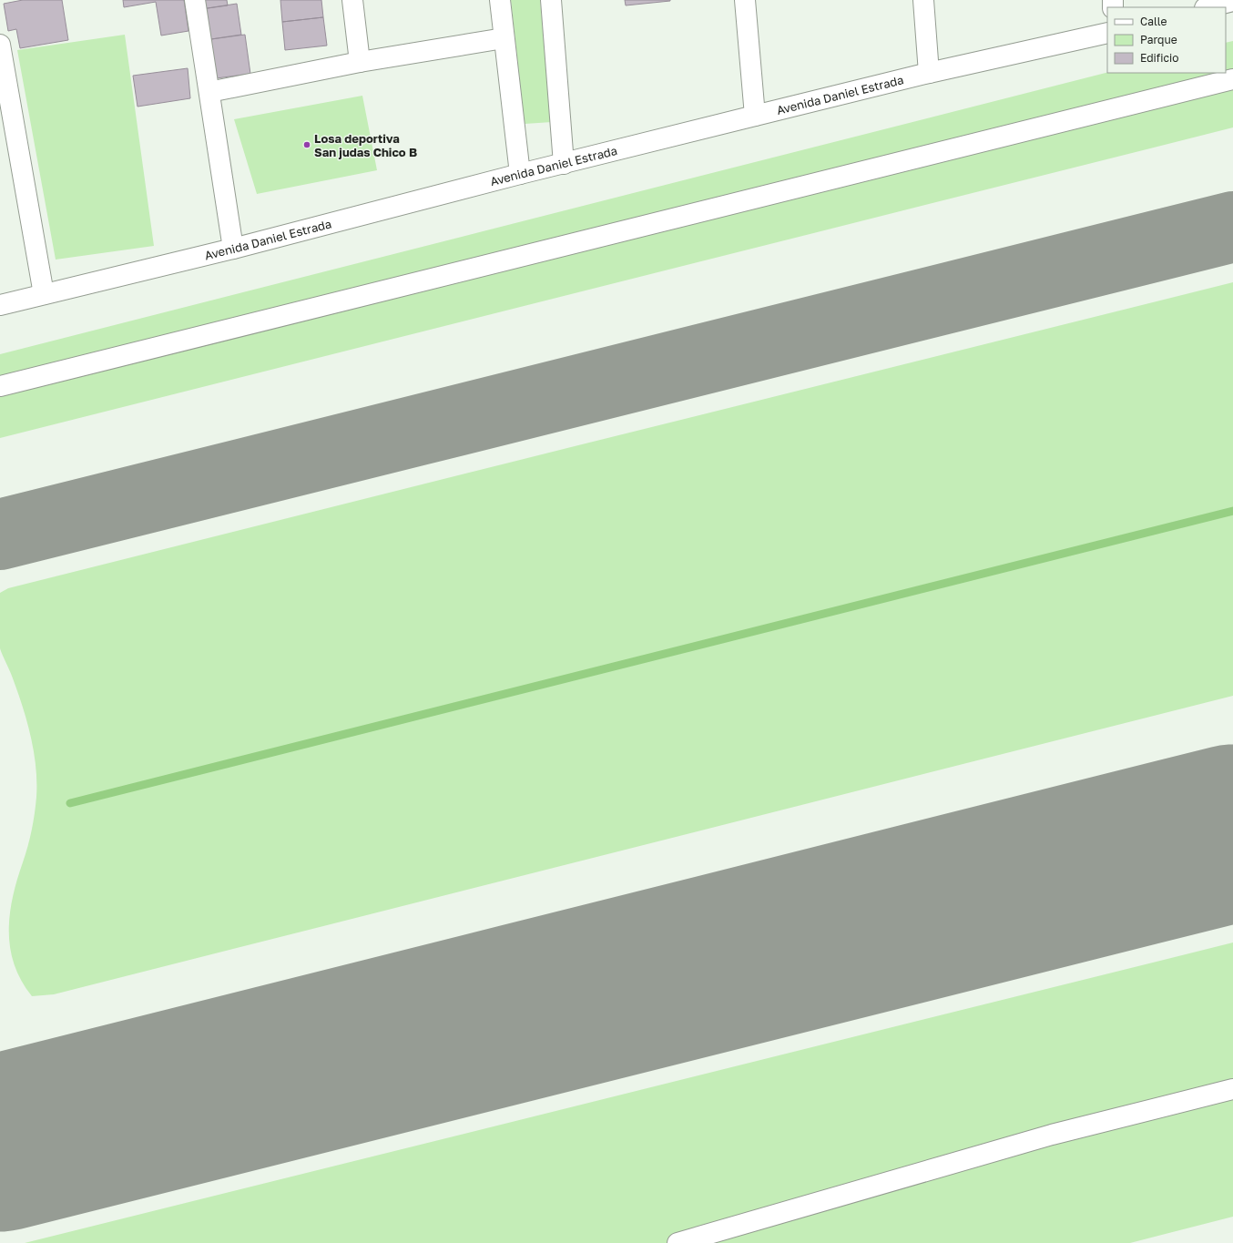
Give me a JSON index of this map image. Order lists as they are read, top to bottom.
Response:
{
  "streets": {
    "street": ["Avenida Daniel Estrada"]
  },
  "places": ["Losa deportiva San judas Chico B"],
  "legend": ["Calle", "Parque", "Edificio"]
}
